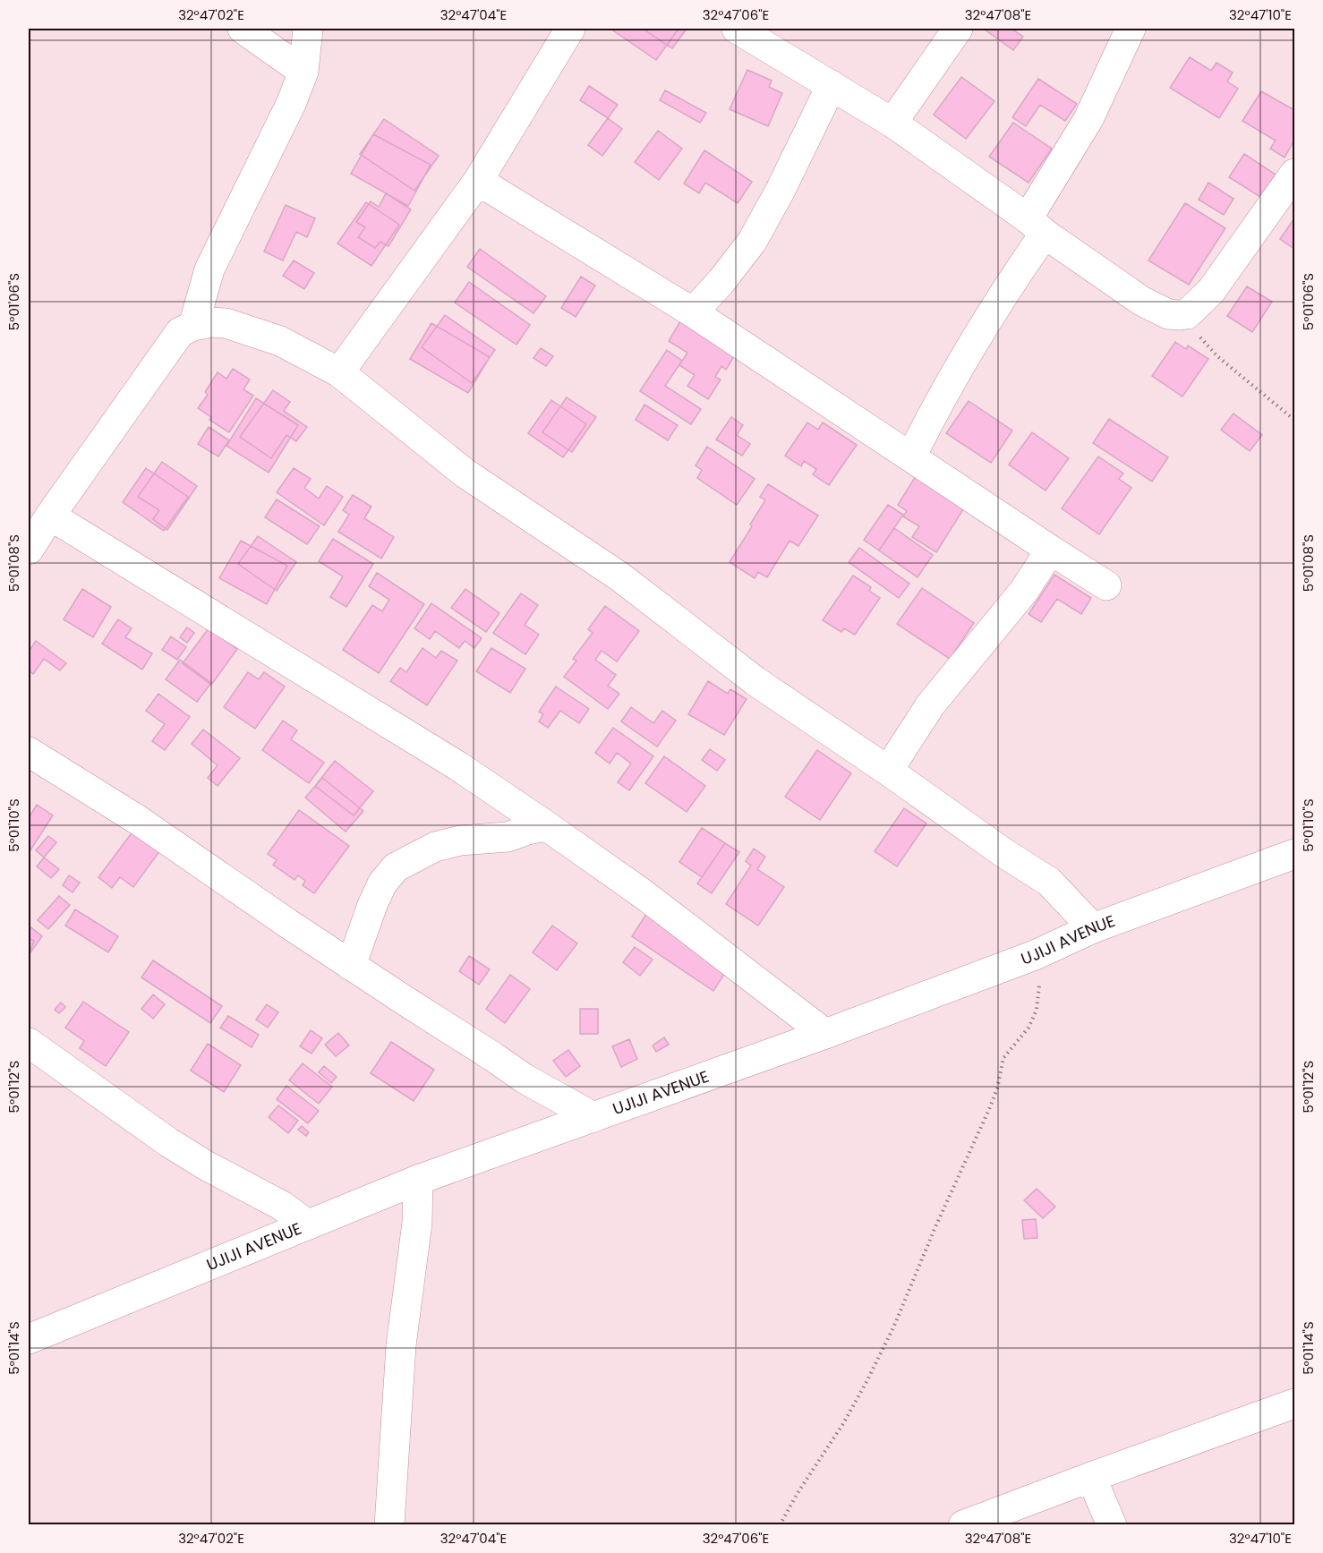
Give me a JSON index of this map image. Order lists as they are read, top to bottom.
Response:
{
  "streets": {
    "street": ["UJIJI AVENUE"]
  },
  "coordinates": [
    "32°47'02\"E",
    "32°47'04\"E",
    "32°47'06\"E",
    "32°47'08\"E",
    "32°47'10\"E",
    "5°01'06\"S",
    "5°01'08\"S",
    "5°01'10\"S",
    "5°01'12\"S",
    "5°01'14\"S"
  ]
}
